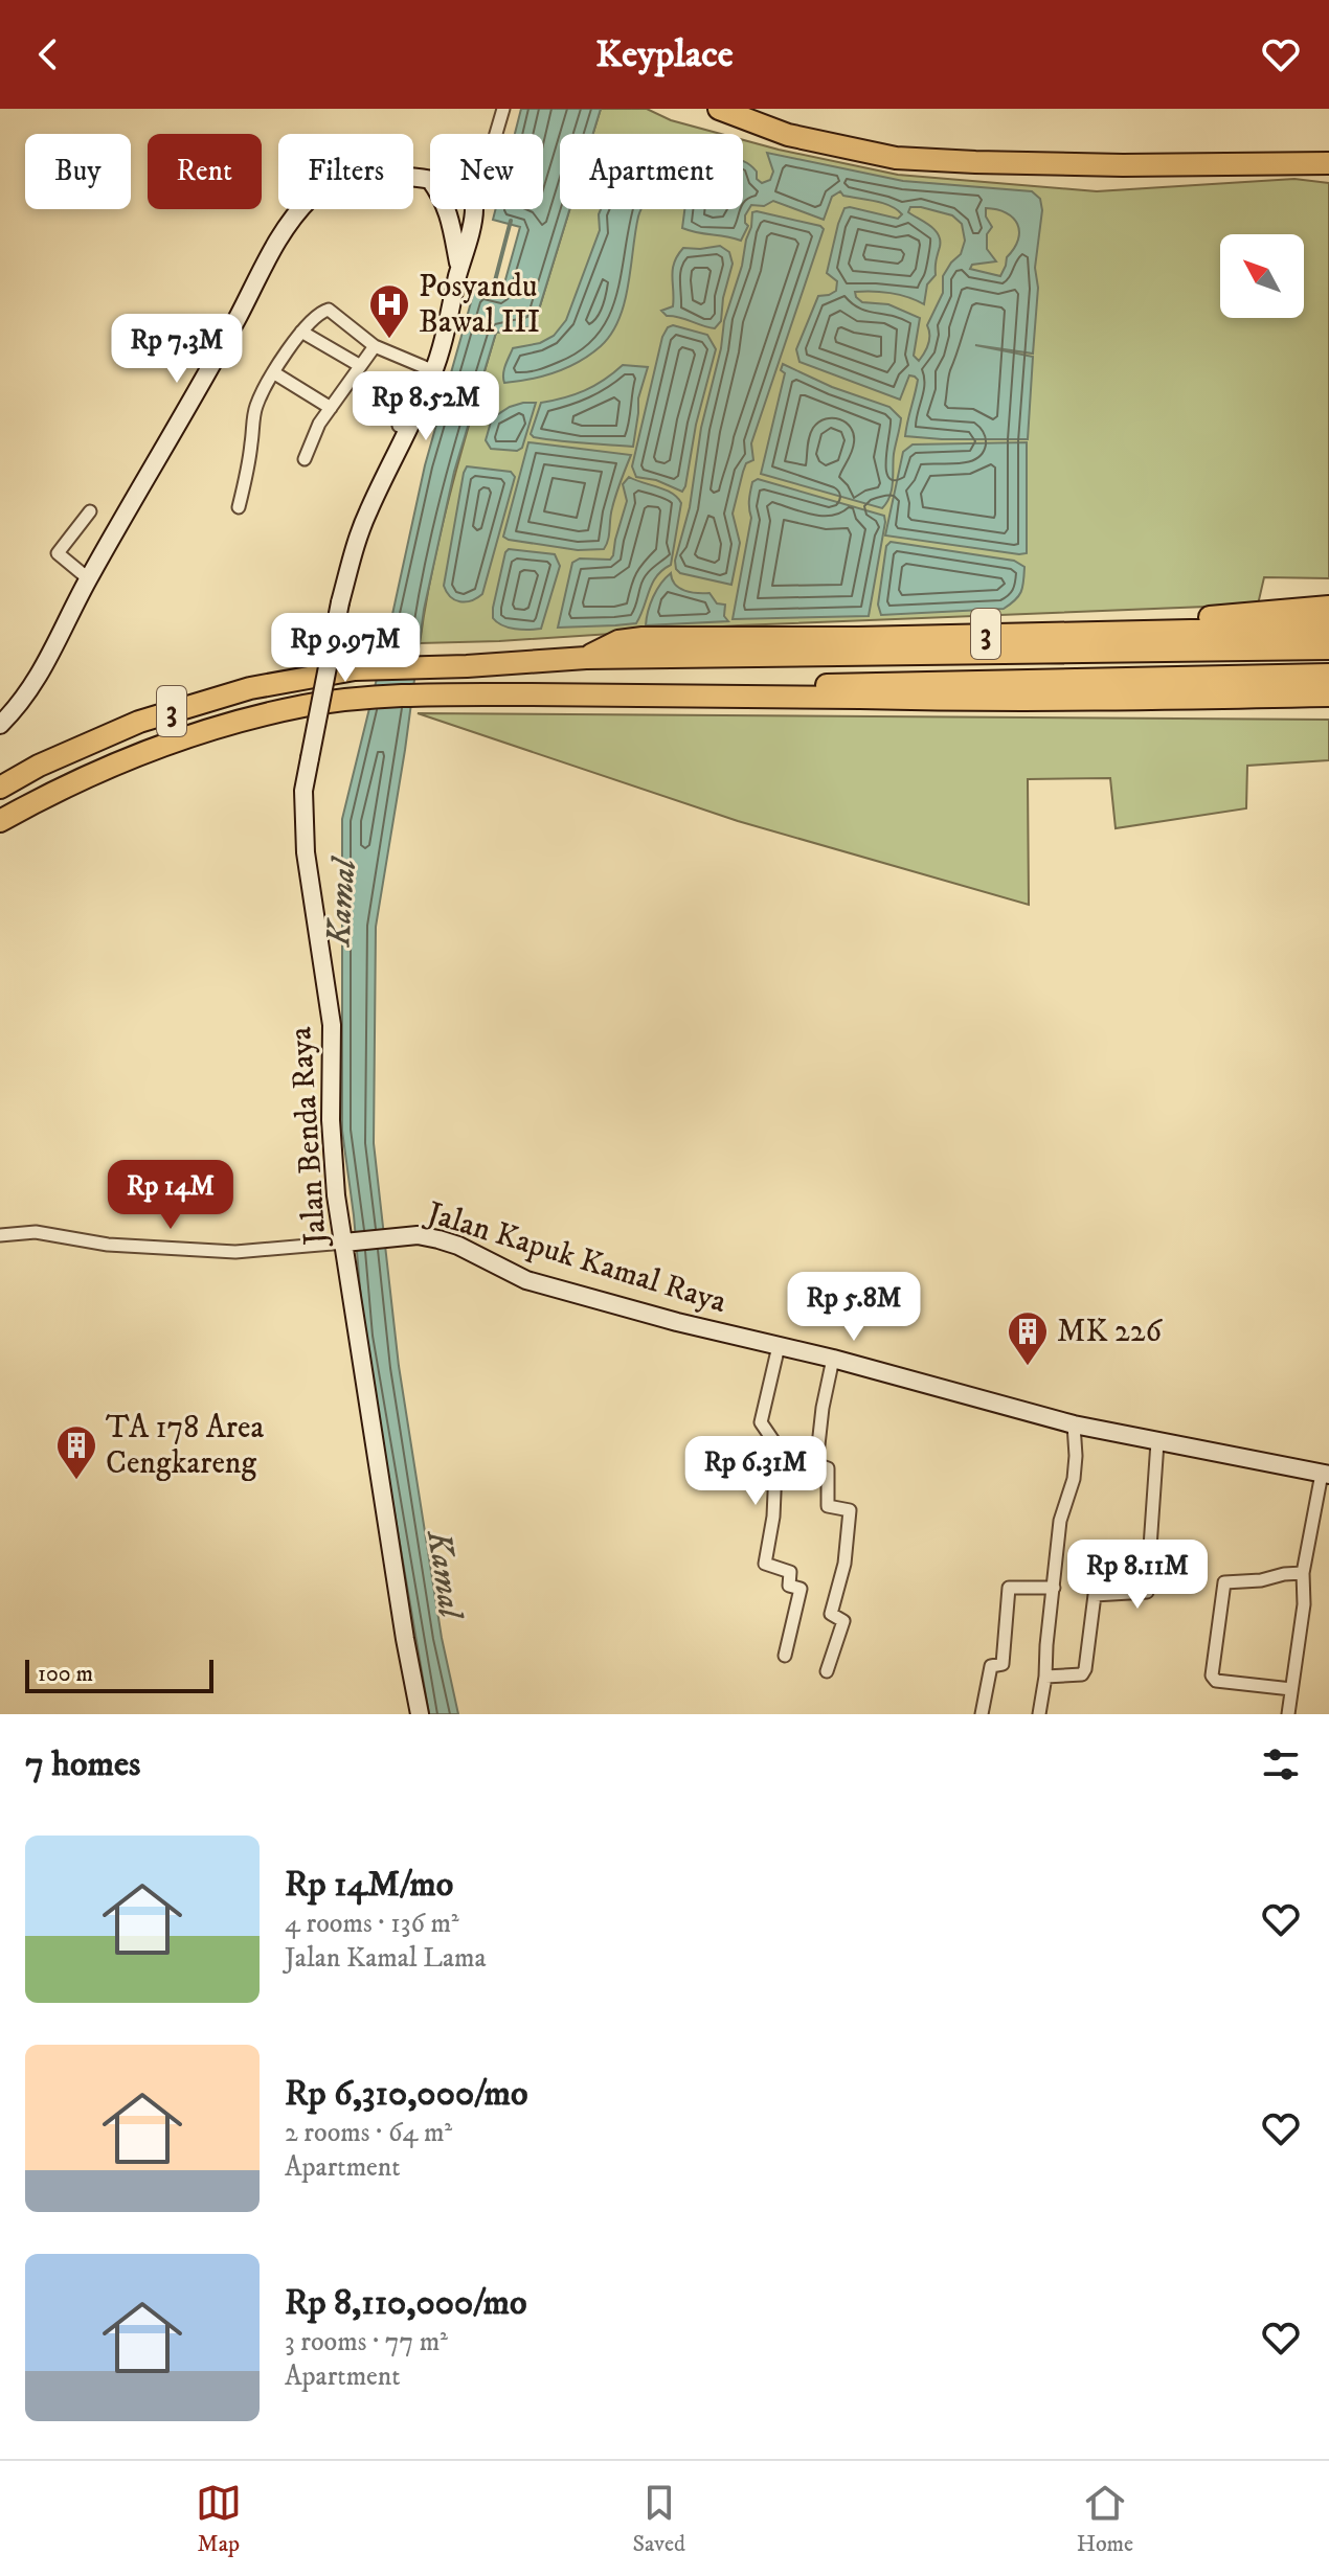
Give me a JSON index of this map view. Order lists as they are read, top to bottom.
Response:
{
  "streets": {
    "highway": ["3"],
    "main road": ["Jalan Benda Raya", "Jalan Kapuk Kamal Raya"]
  },
  "crossings": [
    ["Jalan Benda Raya", "Jalan Kapuk Kamal Raya"]
  ],
  "water": ["Kamal"],
  "places": {
    "hospital": ["Posyandu Bawal III"],
    "building": ["MK 226", "TA 178 Area Cengkareng"]
  },
  "scale_bar": "100 m",
  "north": "top left",
  "page": {
    "header": "Keyplace",
    "chip": [
      "Buy",
      "Rent",
      "Filters",
      "New",
      "Apartment"
    ],
    "price": [
      "Rp 7.3M",
      "Rp 8.52M",
      "Rp 9.97M",
      "Rp 14M",
      "Rp 5.8M",
      "Rp 6.31M",
      "Rp 8.11M"
    ],
    "scale": "100 m",
    "heading": "7 homes",
    "list": [
      {
        "name": "Rp 14M/mo",
        "note": "4 rooms · 136 m² · Jalan Kamal Lama"
      },
      {
        "name": "Rp 6,310,000/mo",
        "note": "2 rooms · 64 m² · Apartment"
      },
      {
        "name": "Rp 8,110,000/mo",
        "note": "3 rooms · 77 m² · Apartment"
      }
    ],
    "tabs": ["Map", "Saved", "Home"]
  }
}
